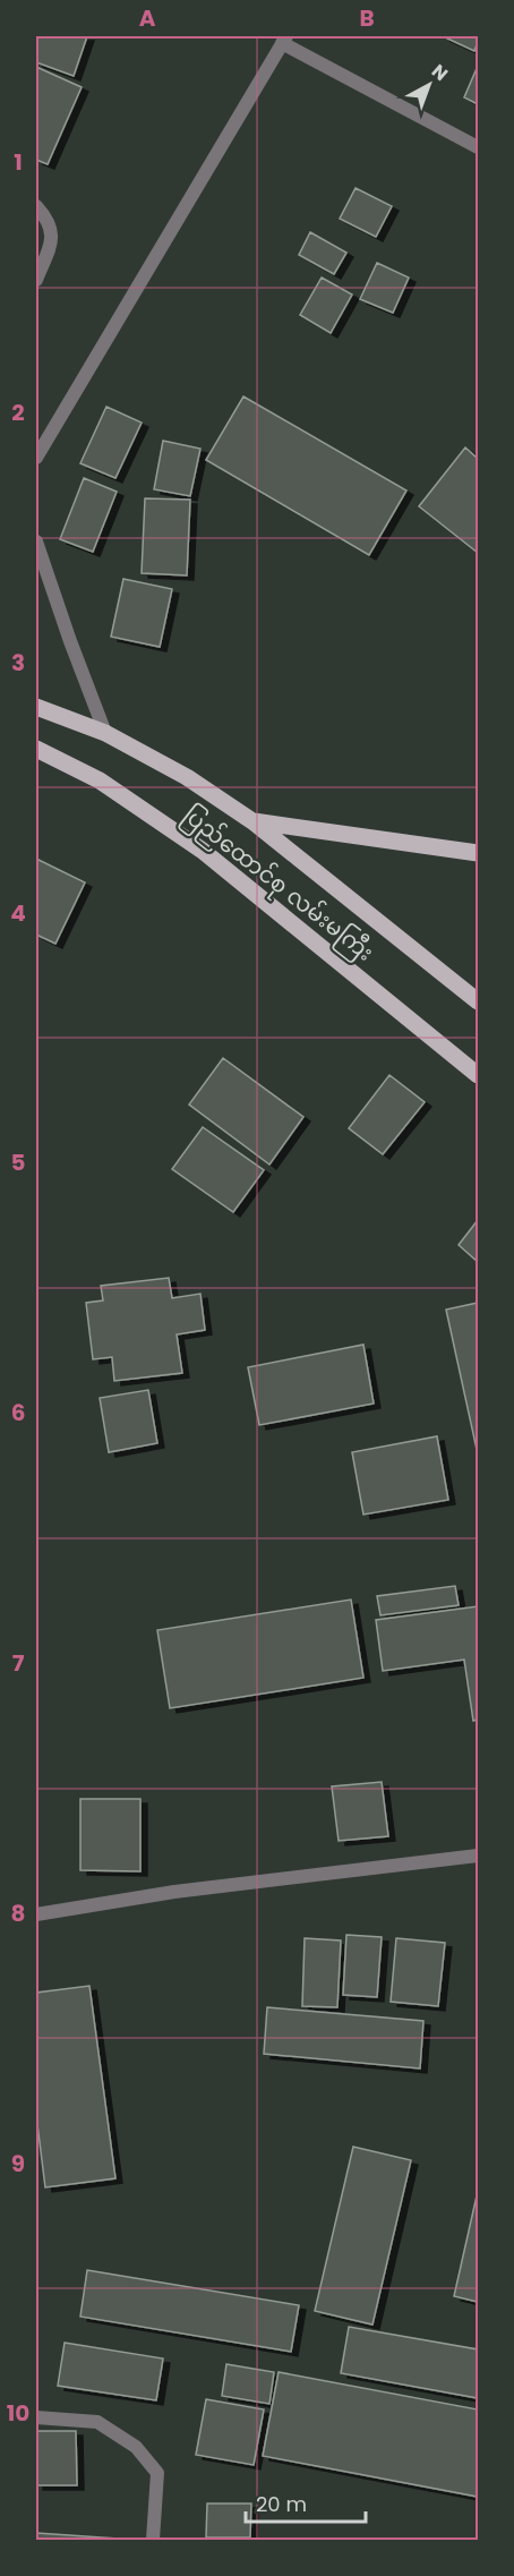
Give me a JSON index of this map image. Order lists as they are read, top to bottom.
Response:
{
  "streets": {
    "main road": ["ပြည်ထောင်စု လမ်းမကြီး"]
  },
  "scale_bar": "20 m",
  "north": "top right",
  "grid": {
    "columns": ["A", "B"],
    "rows": [
      "1",
      "2",
      "3",
      "4",
      "5",
      "6",
      "7",
      "8",
      "9",
      "10"
    ]
  }
}
